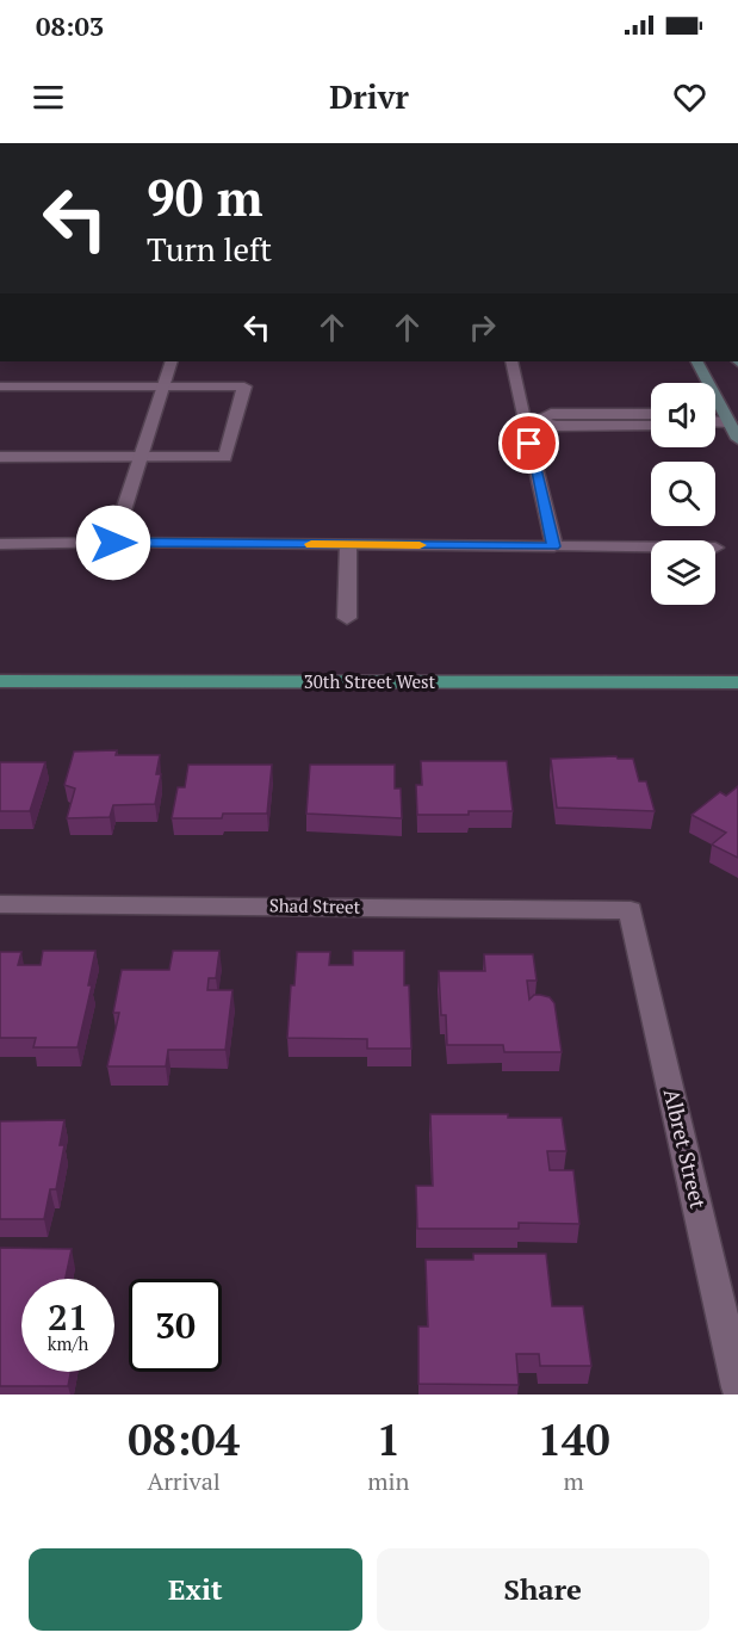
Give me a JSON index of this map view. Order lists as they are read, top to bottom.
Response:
{
  "streets": {
    "main road": ["30th Street West"],
    "street": ["Shad Street", "Albret Street"]
  },
  "crossings": [
    ["Shad Street", "Albret Street"]
  ],
  "page": {
    "status": "08:03",
    "header": "Drivr",
    "turn": ["90 m", "Turn left"],
    "speed": "21 km/h",
    "limit": "30",
    "eta": [
      "08:04",
      "Arrival",
      "1",
      "min",
      "140",
      "m"
    ],
    "buttons": ["Exit", "Share"]
  }
}
